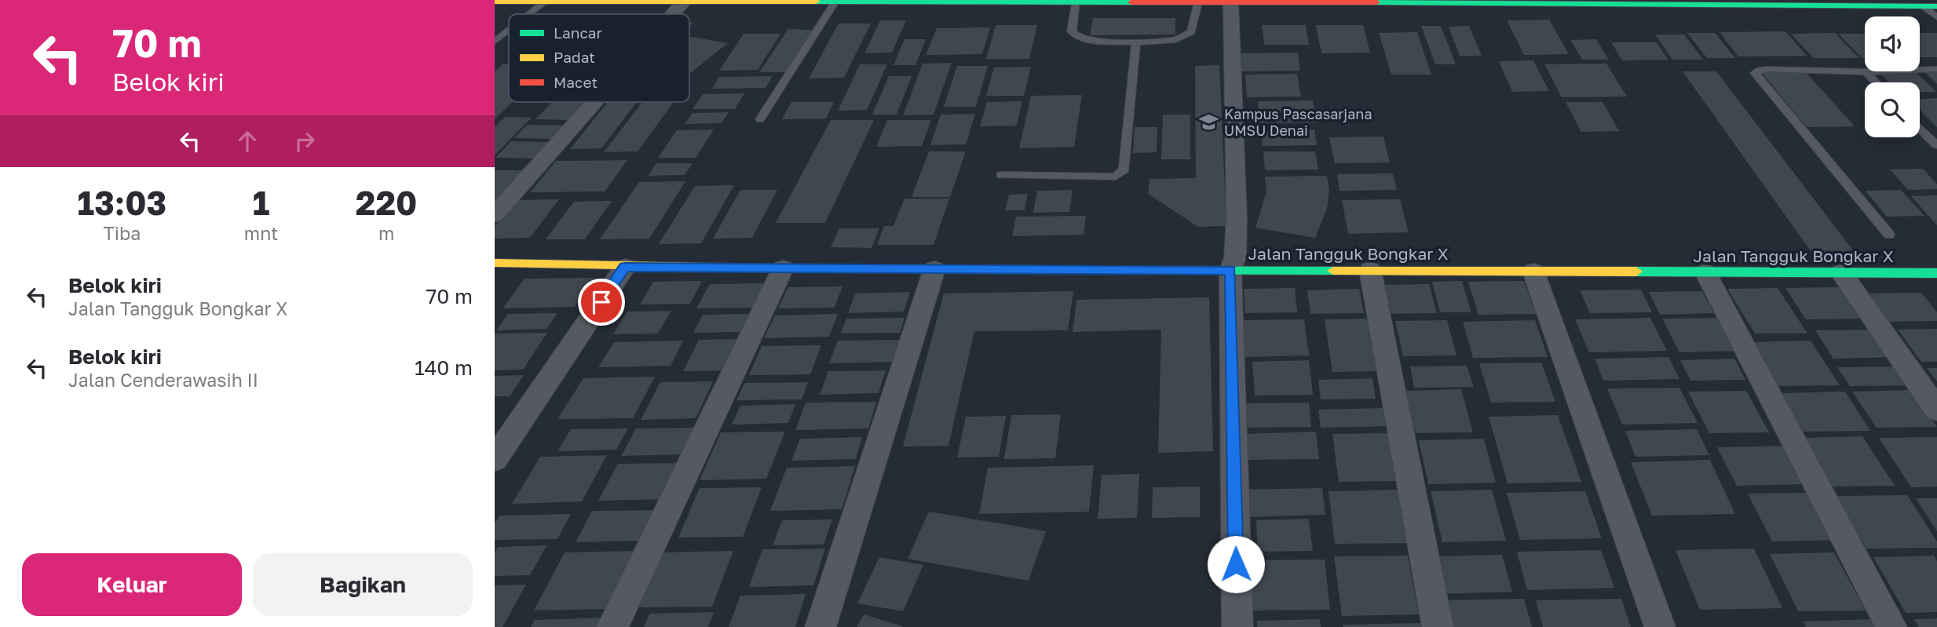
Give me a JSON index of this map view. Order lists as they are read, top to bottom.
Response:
{
  "streets": {
    "main road": ["Jalan Tangguk Bongkar X"]
  },
  "places": {
    "school or university": ["Kampus Pascasarjana UMSU Denai"]
  },
  "legend": ["Lancar", "Padat", "Macet"],
  "page": {
    "turn": ["70 m", "Belok kiri"],
    "eta": [
      "13:03",
      "Tiba",
      "1",
      "mnt",
      "220",
      "m"
    ],
    "list": [
      {
        "name": "Belok kiri",
        "note": "Jalan Tangguk Bongkar X",
        "value": "70 m"
      },
      {
        "name": "Belok kiri",
        "note": "Jalan Cenderawasih II",
        "value": "140 m"
      }
    ],
    "buttons": ["Keluar", "Bagikan"]
  }
}
